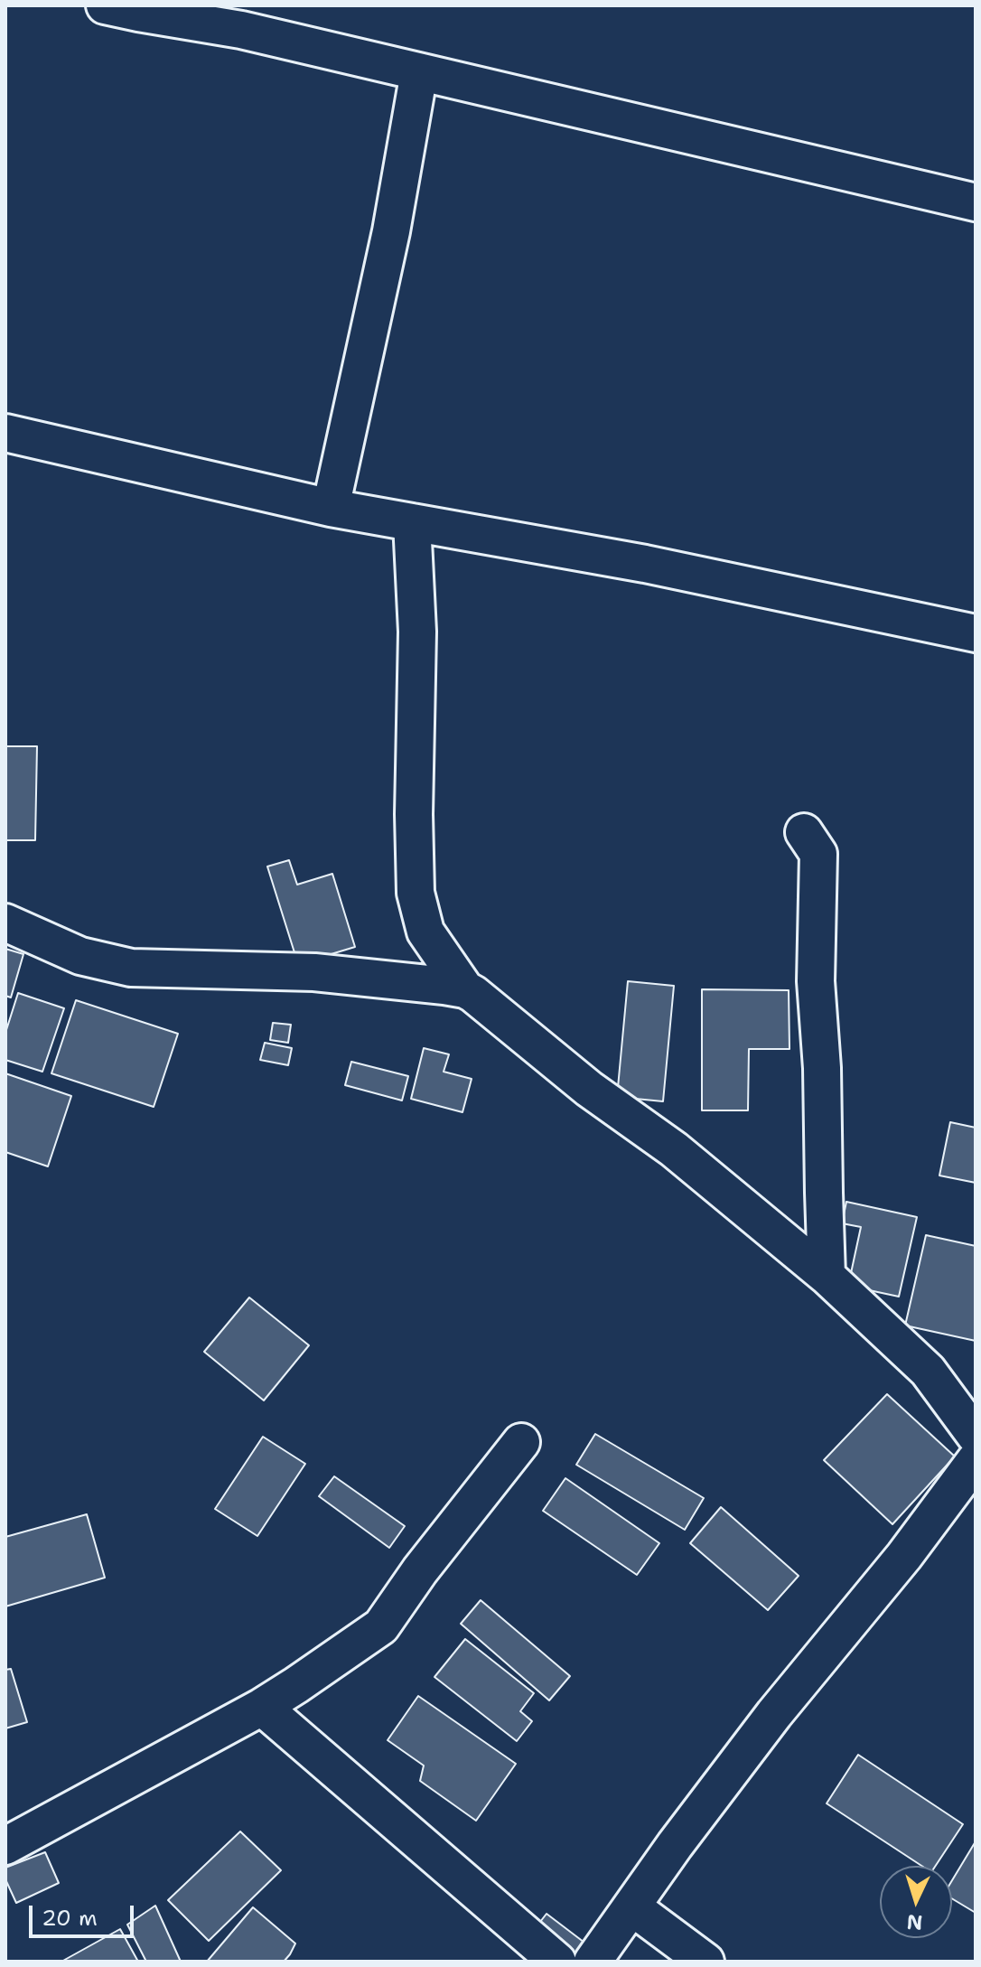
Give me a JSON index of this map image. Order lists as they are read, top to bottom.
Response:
{
  "scale_bar": "20 m",
  "north": "bottom"
}
